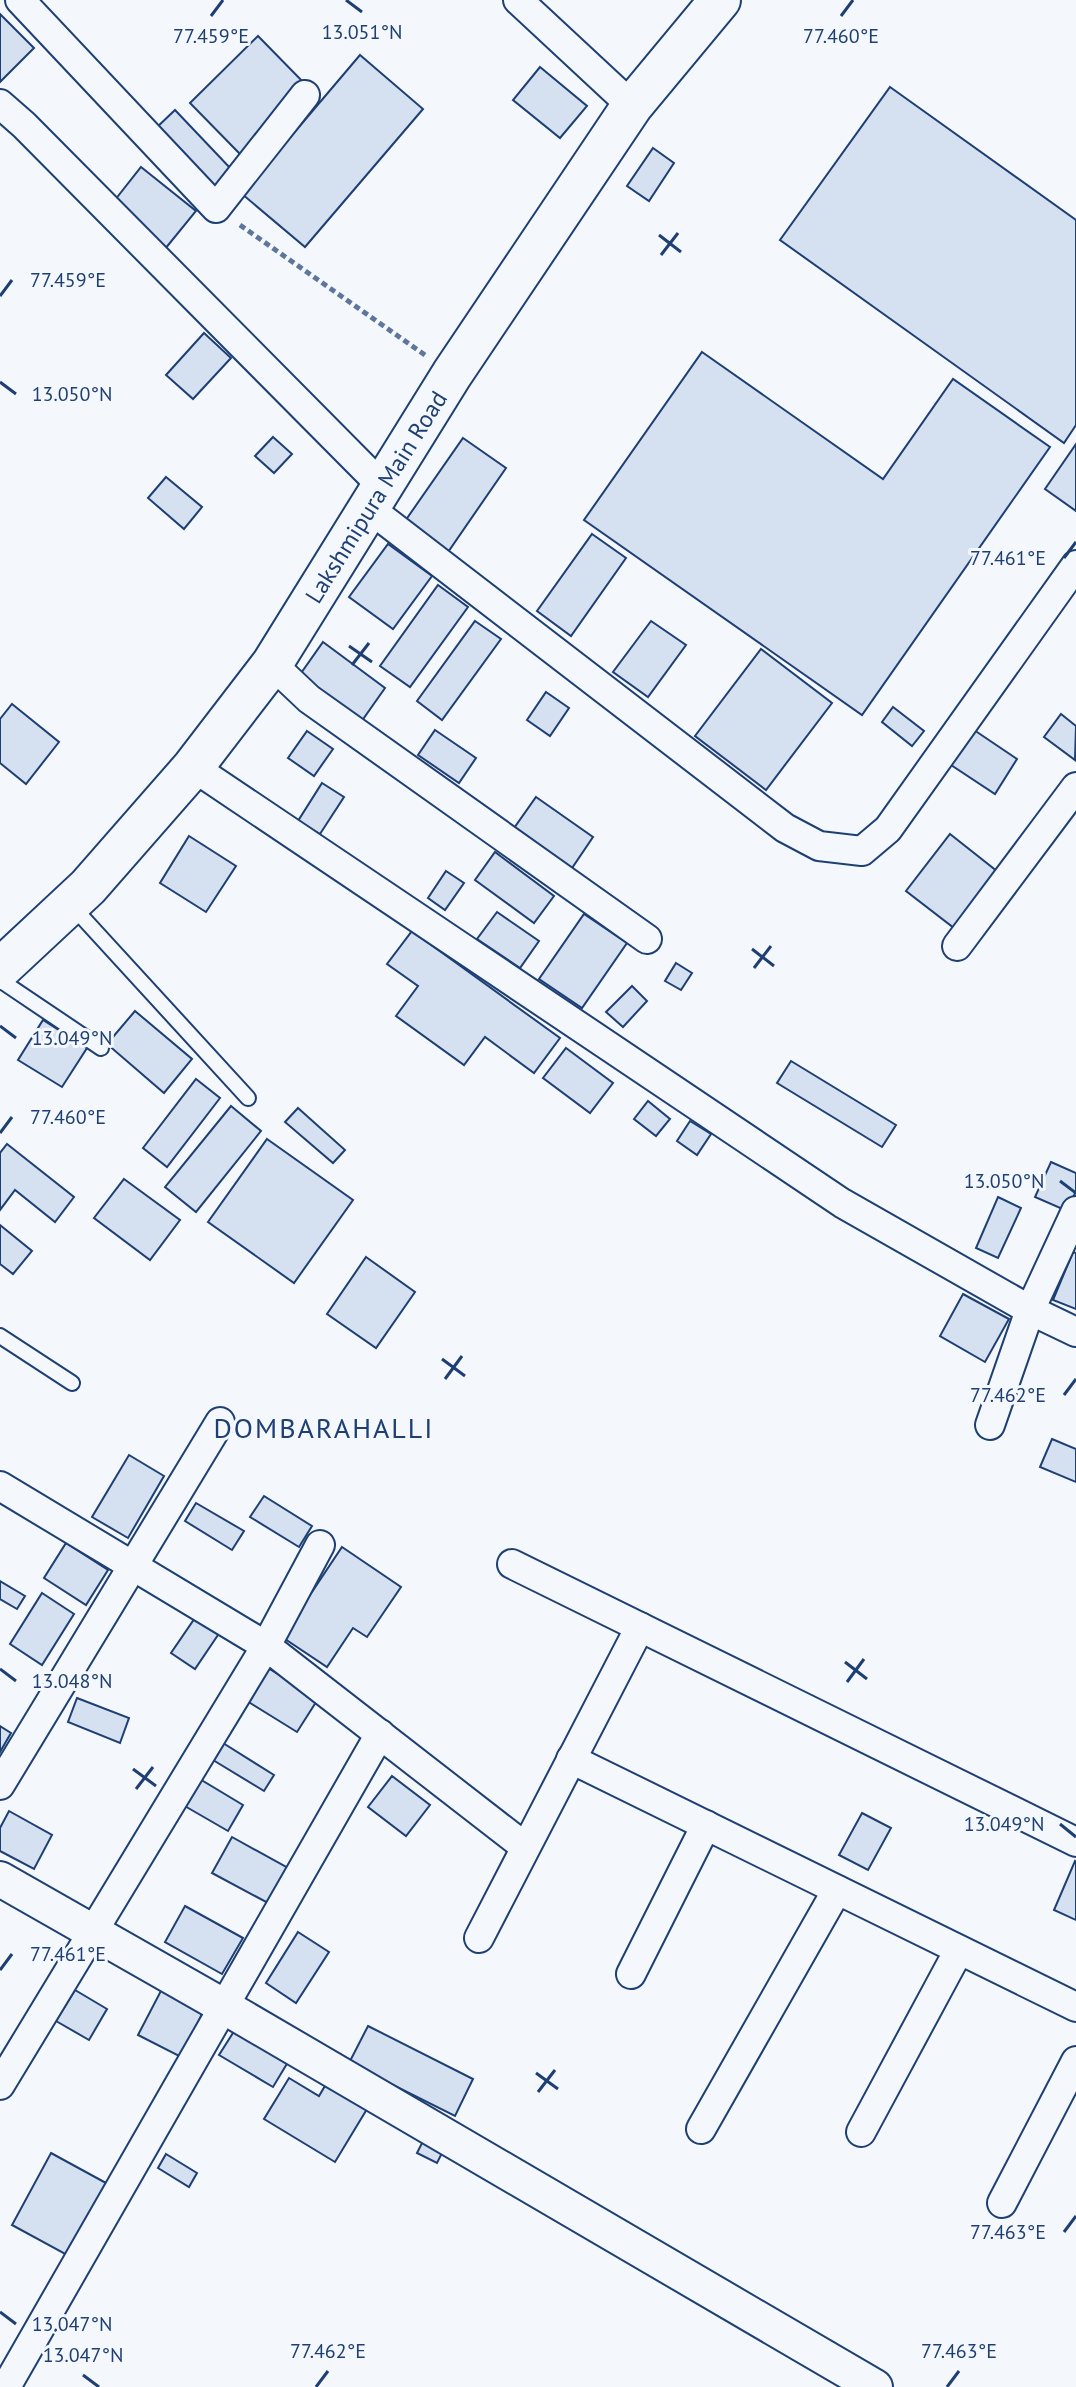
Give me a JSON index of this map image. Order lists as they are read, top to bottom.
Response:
{
  "streets": {
    "main road": ["Lakshmipura Main Road"]
  },
  "districts": ["DOMBARAHALLI"],
  "coordinates": [
    "13.051°N",
    "77.459°E",
    "77.460°E",
    "13.050°N",
    "77.461°E",
    "13.049°N",
    "77.462°E",
    "13.048°N",
    "77.463°E",
    "13.047°N"
  ]
}
